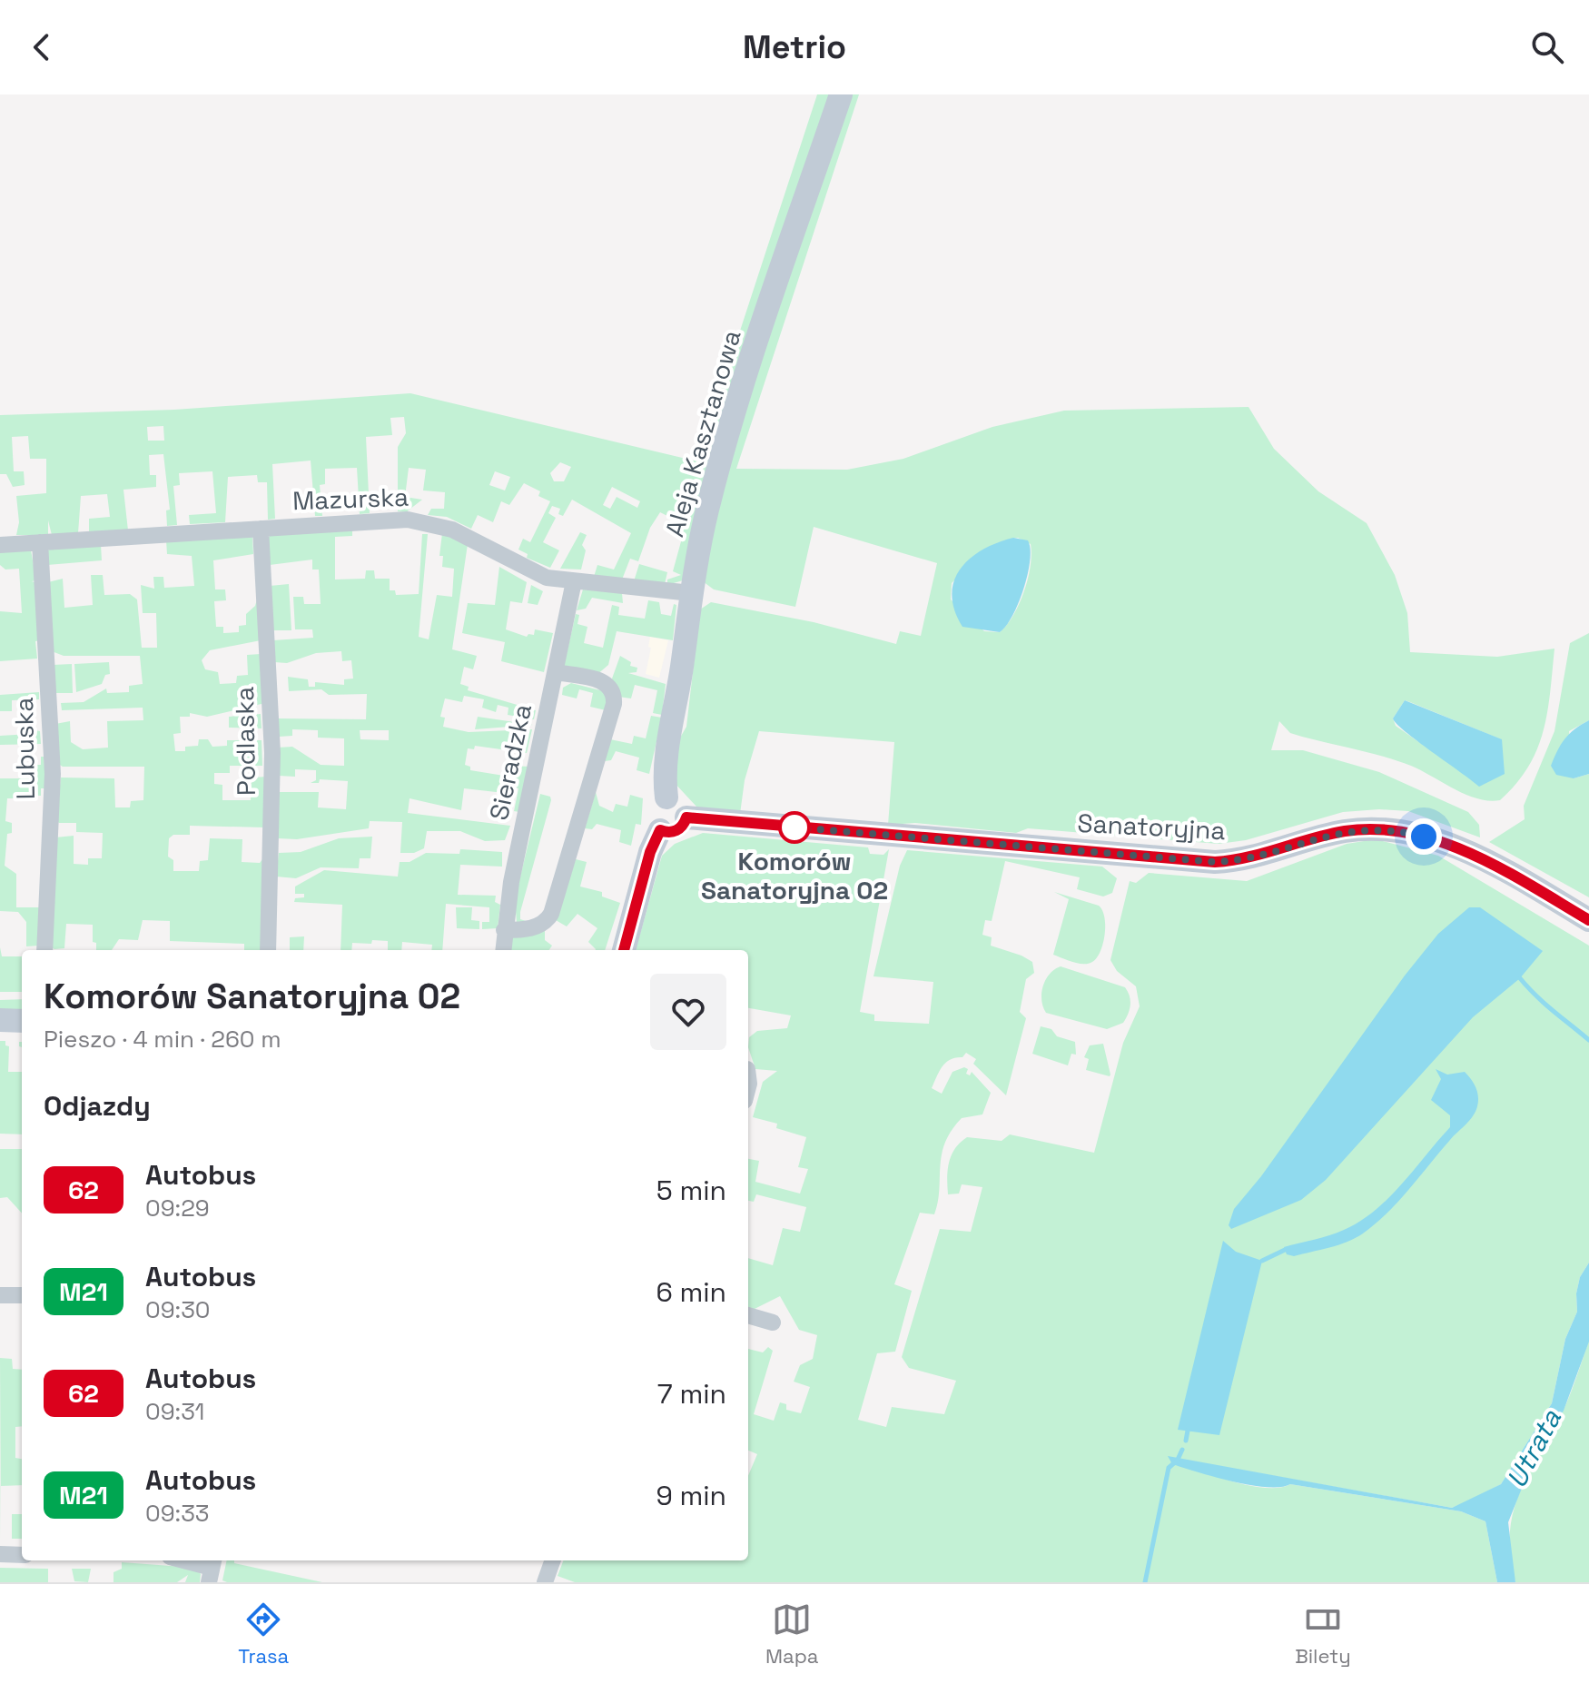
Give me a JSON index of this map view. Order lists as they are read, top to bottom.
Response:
{
  "streets": {
    "street": [
      "Aleja Kasztanowa",
      "Mazurska",
      "Podlaska",
      "Lubuska",
      "Sieradzka",
      "Sanatoryjna"
    ]
  },
  "crossings": [
    ["Aleja Kasztanowa", "Mazurska"],
    ["Aleja Kasztanowa", "Sanatoryjna"],
    ["Mazurska", "Podlaska"],
    ["Mazurska", "Lubuska"],
    ["Mazurska", "Sieradzka"]
  ],
  "water": ["Utrata"],
  "places": ["Komorów Sanatoryjna 02"],
  "lines": ["bus line 62"],
  "page": {
    "header": "Metrio",
    "heading": [
      ["Komorów Sanatoryjna 02", "Pieszo · 4 min · 260 m"],
      "Odjazdy"
    ],
    "list": [
      {
        "mark": "62",
        "name": "Autobus",
        "note": "09:29",
        "value": "5 min"
      },
      {
        "mark": "M21",
        "name": "Autobus",
        "note": "09:30",
        "value": "6 min"
      },
      {
        "mark": "62",
        "name": "Autobus",
        "note": "09:31",
        "value": "7 min"
      },
      {
        "mark": "M21",
        "name": "Autobus",
        "note": "09:33",
        "value": "9 min"
      }
    ],
    "tabs": ["Trasa", "Mapa", "Bilety"]
  }
}
